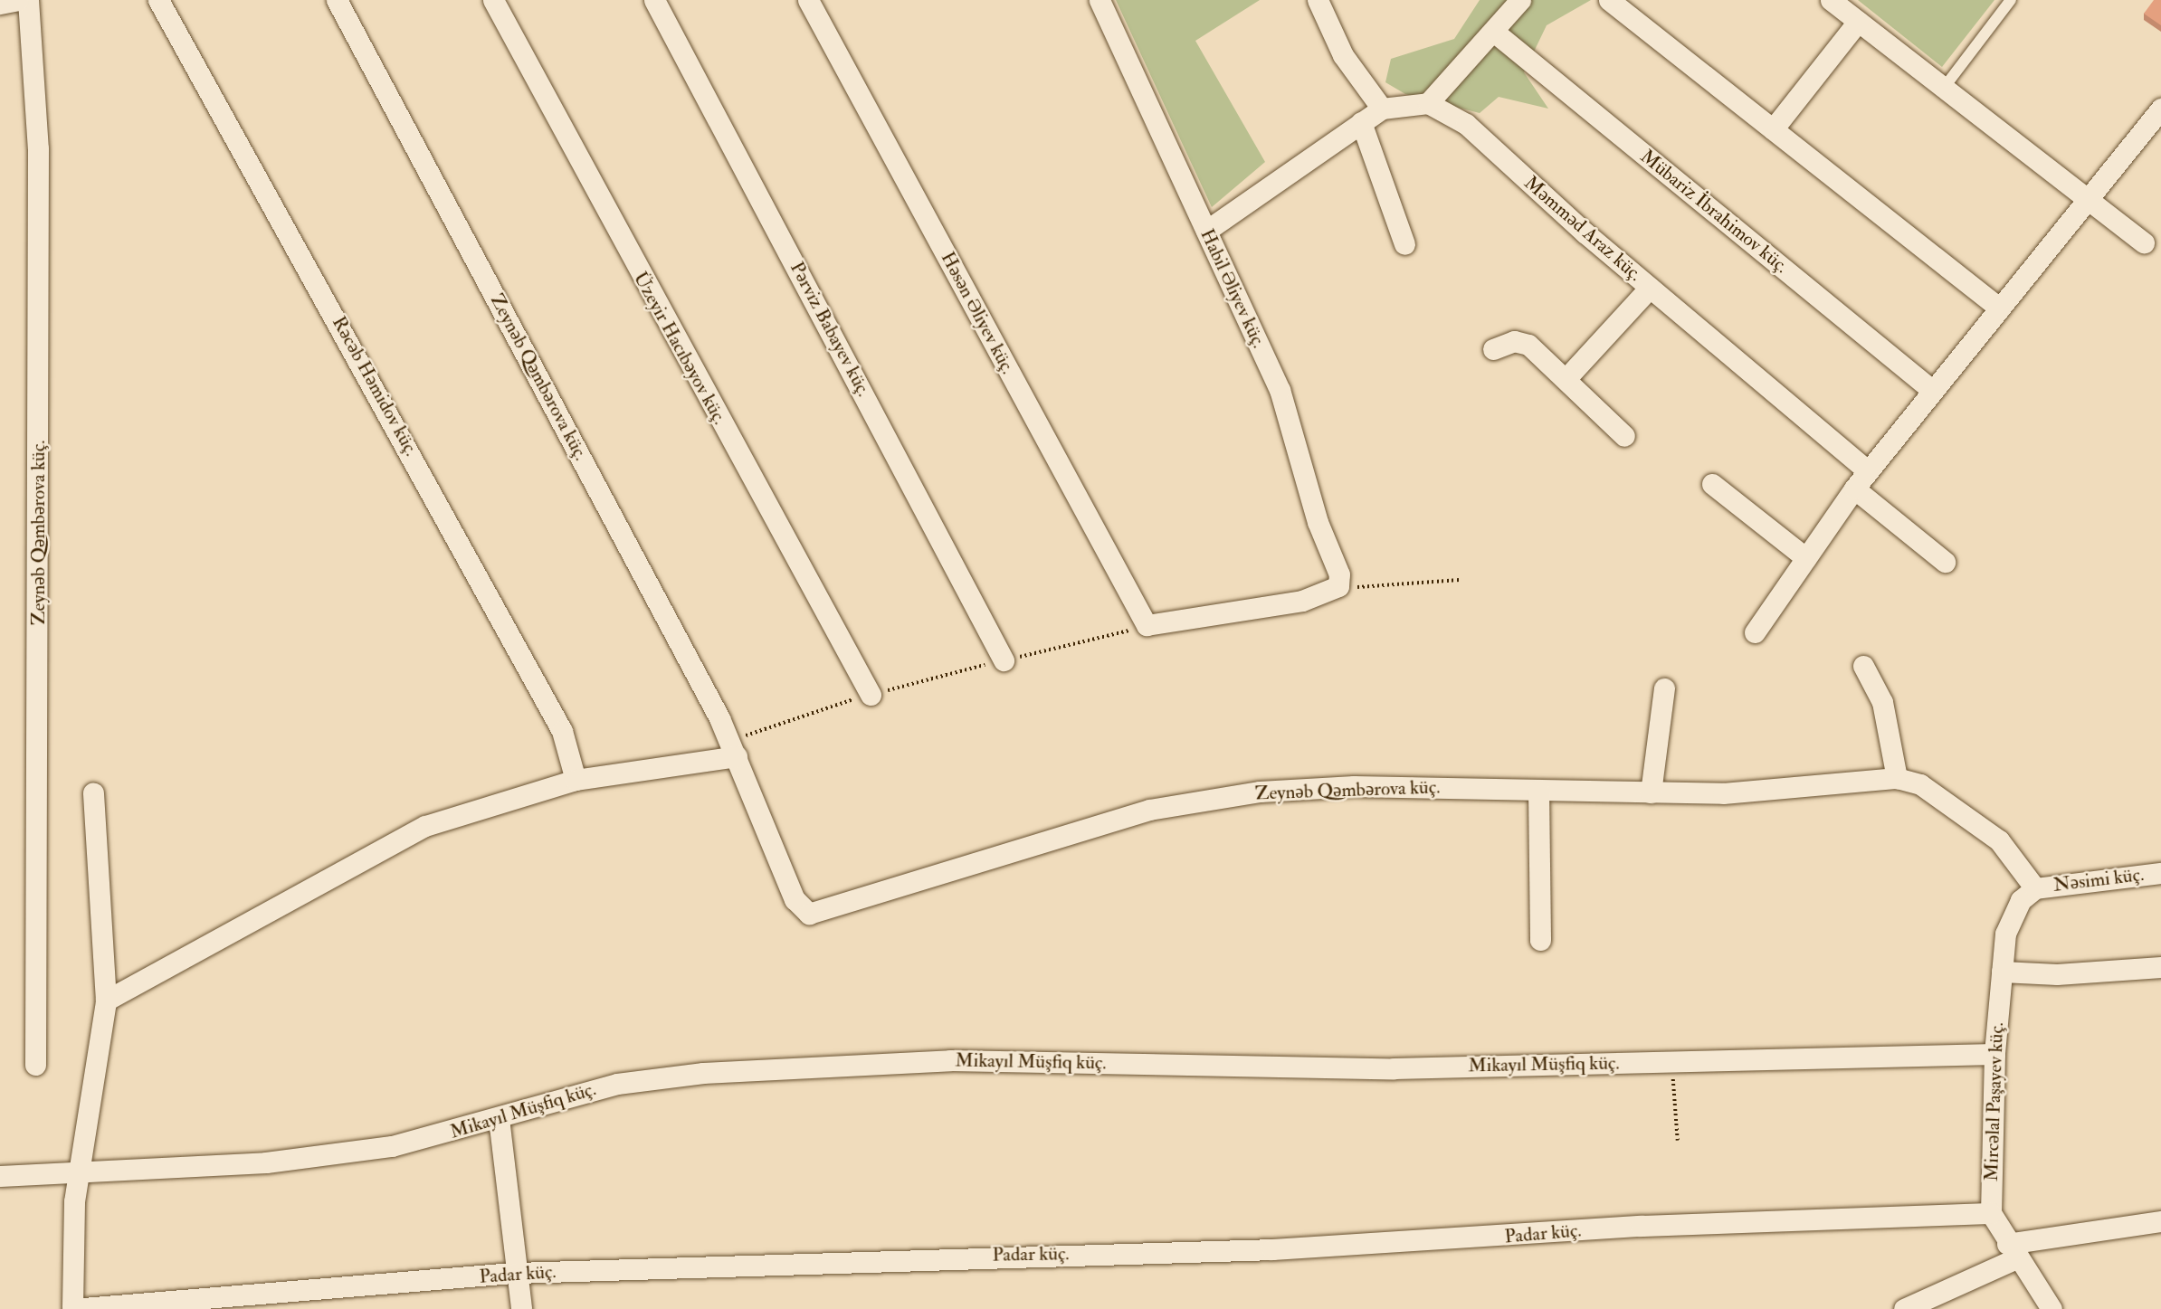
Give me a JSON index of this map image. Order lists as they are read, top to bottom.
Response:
{
  "streets": {
    "street": [
      "Mübariz İbrahimov küç.",
      "Məmməd Araz küç.",
      "Habil Əliyev küç.",
      "Həsən Əliyev küç.",
      "Pərviz Babayev küç.",
      "Üzeyir Hacıbəyov küç.",
      "Zeynəb Qəmbərova küç.",
      "Rəcəb Həmidov küç.",
      "Nəsimi küç.",
      "Mikayıl Müşfiq küç.",
      "Mircəlal Paşayev küç.",
      "Padar küç."
    ]
  },
  "crossings": [
    ["Zeynəb Qəmbərova küç.", "Nəsimi küç."],
    ["Zeynəb Qəmbərova küç.", "Mircəlal Paşayev küç."],
    ["Nəsimi küç.", "Mircəlal Paşayev küç."],
    ["Mikayıl Müşfiq küç.", "Mircəlal Paşayev küç."],
    ["Mircəlal Paşayev küç.", "Padar küç."]
  ]
}
